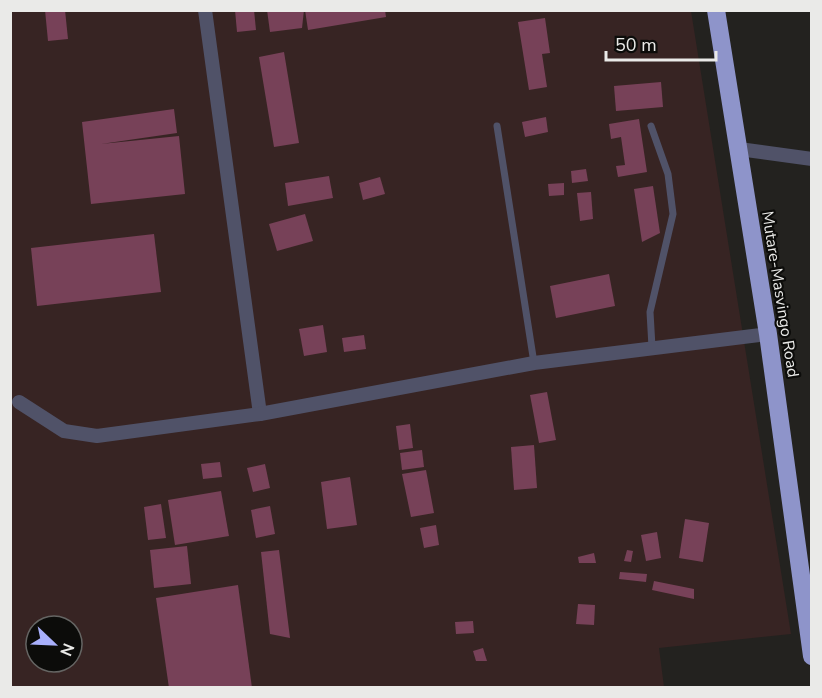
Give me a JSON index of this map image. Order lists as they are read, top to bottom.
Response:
{
  "streets": {
    "highway": ["Mutare-Masvingo Road"]
  },
  "scale_bar": "50 m",
  "north": "bottom right"
}
